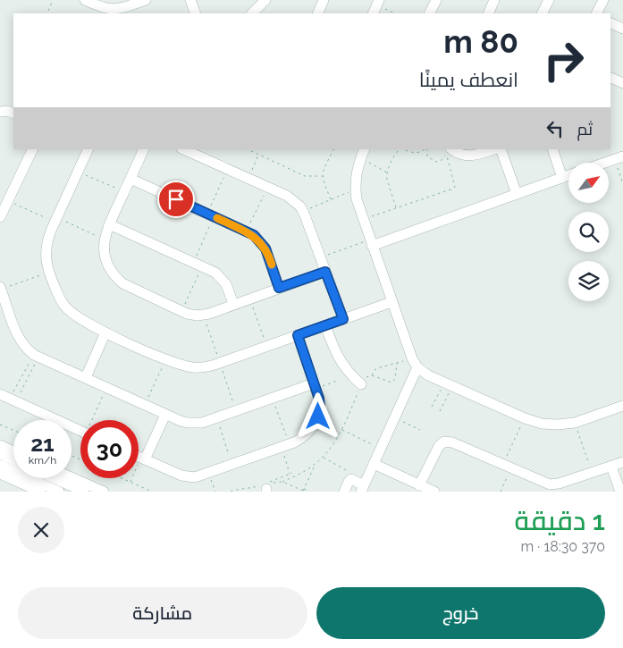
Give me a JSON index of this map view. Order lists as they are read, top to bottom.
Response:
{
  "north": "top right",
  "page": {
    "turn": ["80 m", "انعطف يمينًا"],
    "then": "ثم",
    "speed": "21 km/h",
    "limit": "30",
    "heading": ["1 دقيقة", "370 m · 18:30"],
    "buttons": ["خروج", "مشاركة"]
  }
}
